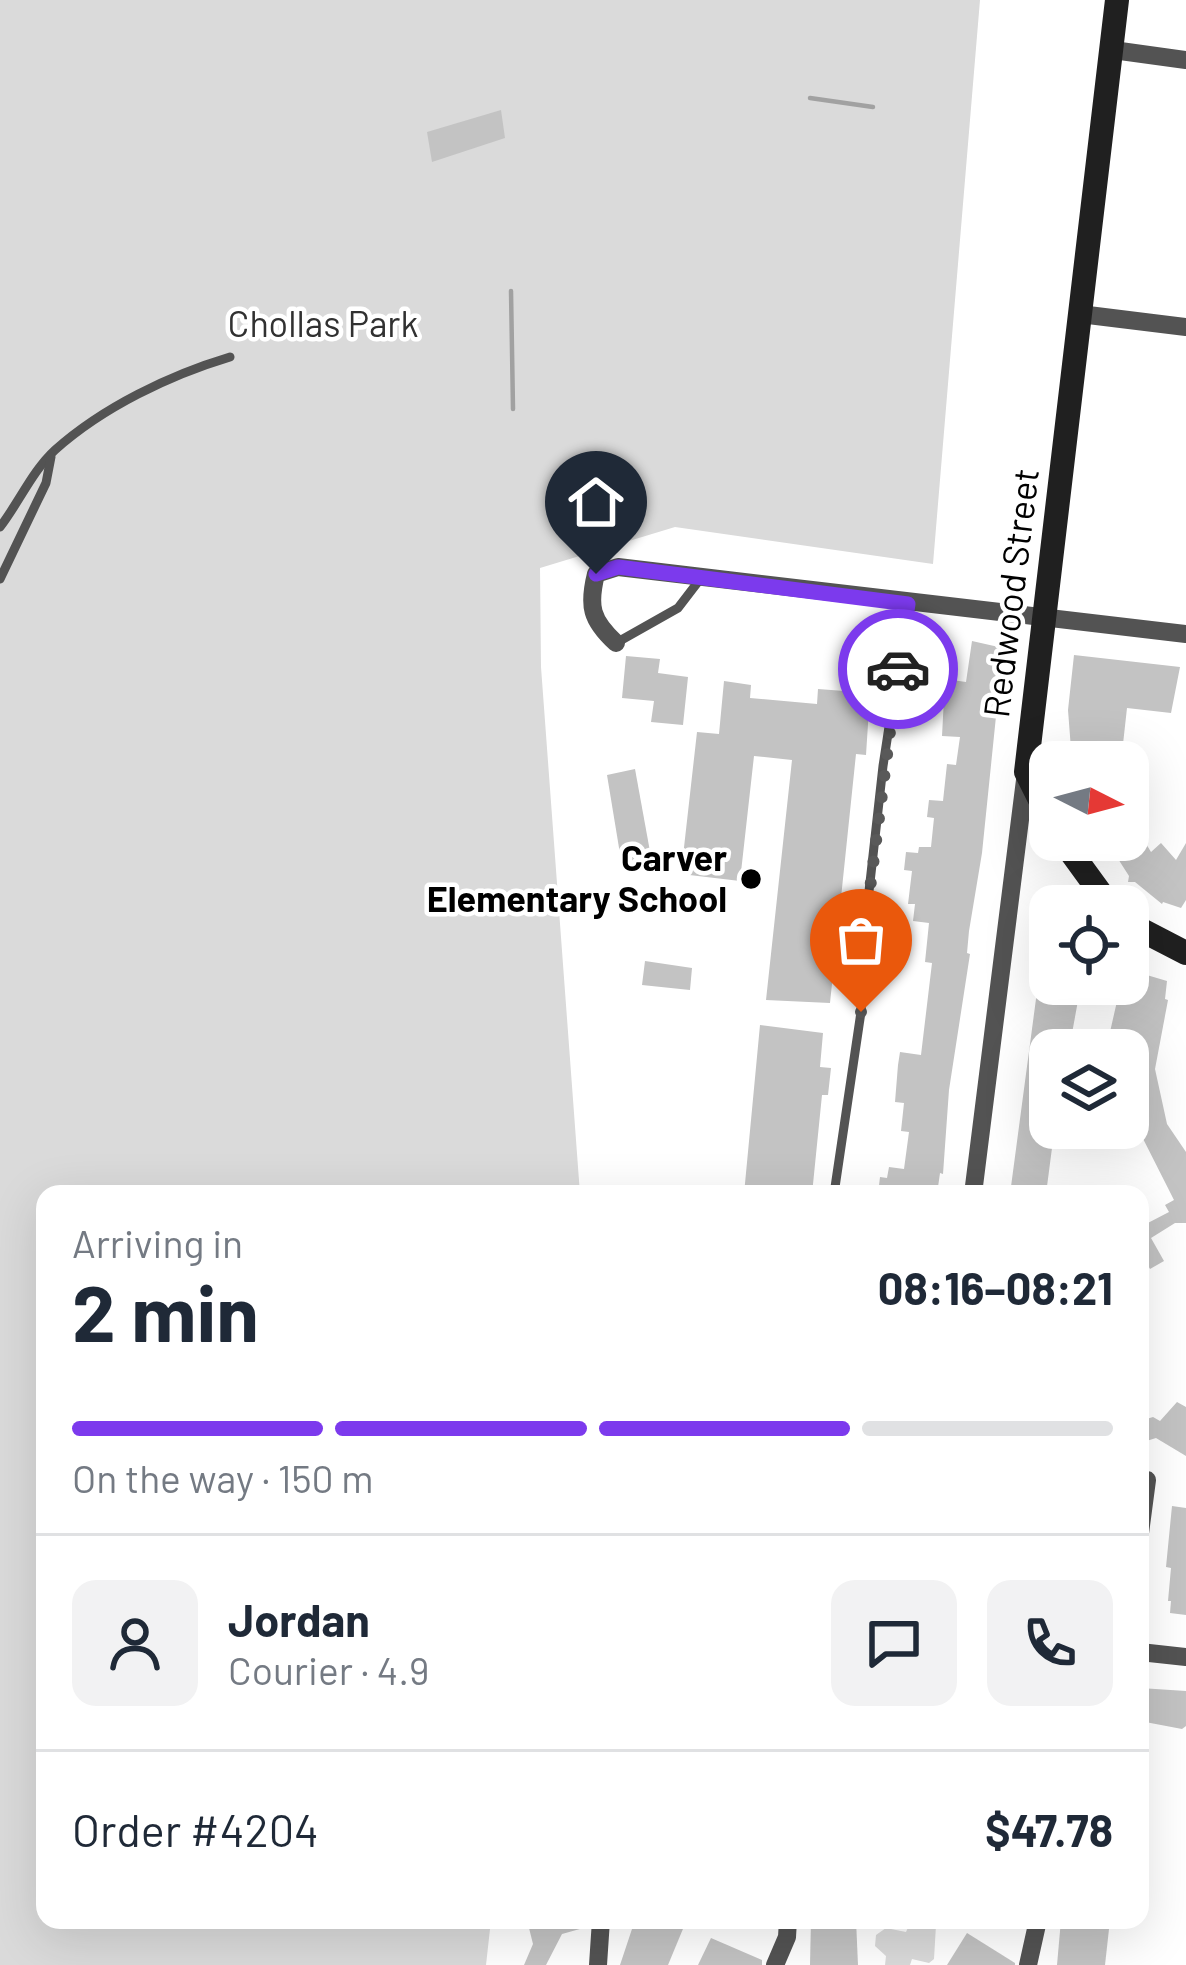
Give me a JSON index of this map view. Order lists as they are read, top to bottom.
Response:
{
  "streets": {
    "street": ["Redwood Street"]
  },
  "parks": ["Chollas Park"],
  "places": ["Carver Elementary School"],
  "north": "right",
  "page": {
    "heading": ["2 min", "Arriving in", "08:16–08:21"],
    "panel": [
      "Jordan",
      "Courier · 4.9",
      "Order #4204",
      "$47.78"
    ],
    "bar": "On the way · 150 m"
  }
}
